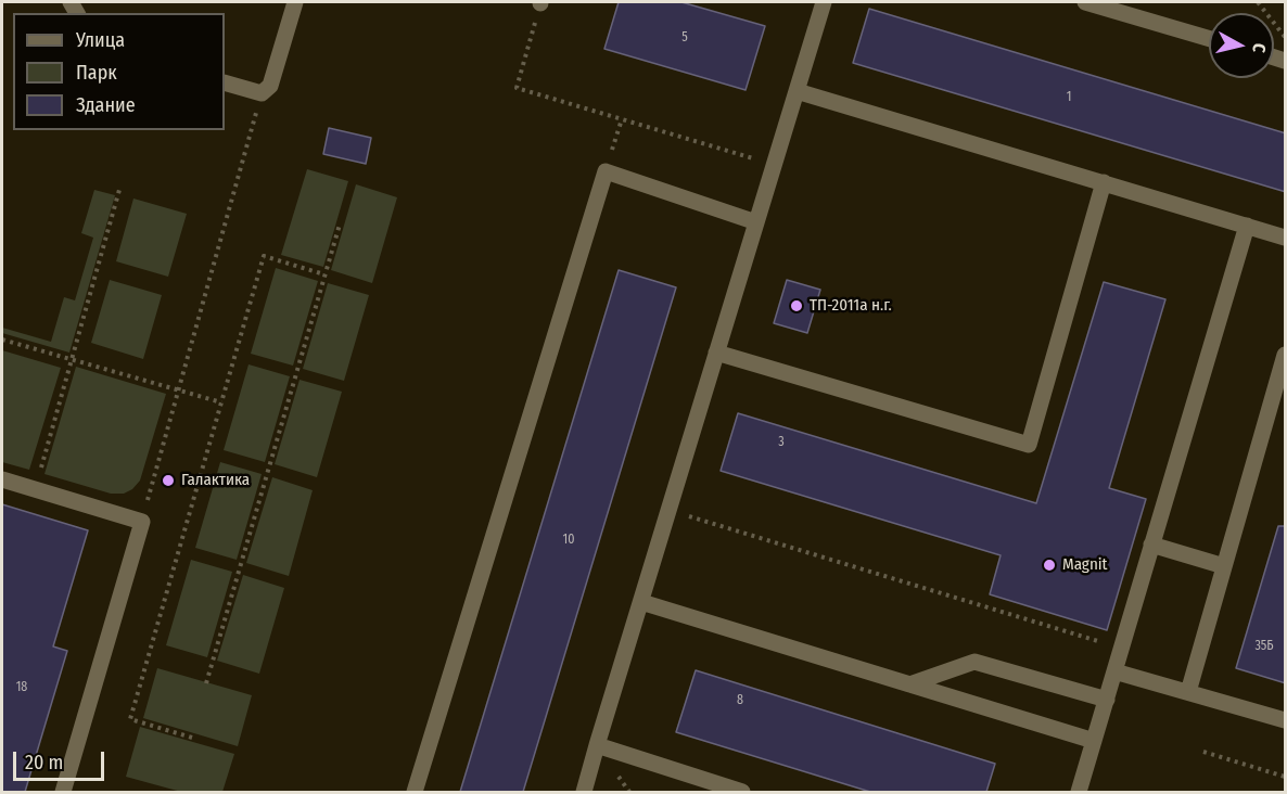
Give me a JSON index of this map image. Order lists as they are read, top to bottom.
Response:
{
  "places": ["ТП-2011а н.г.", "Галактика", "Magnit"],
  "house_numbers": [
    "5",
    "1",
    "3",
    "10",
    "35Б",
    "18",
    "8"
  ],
  "legend": ["Улица", "Парк", "Здание"],
  "scale_bar": "20 m",
  "north": "right"
}
